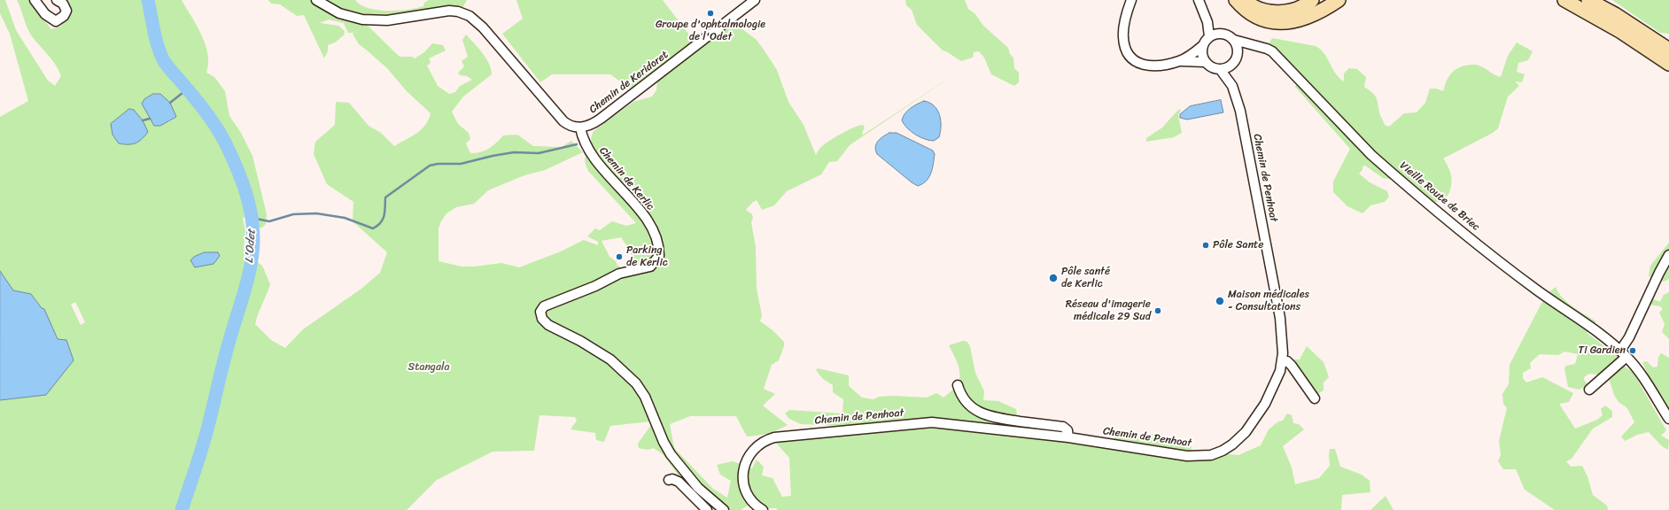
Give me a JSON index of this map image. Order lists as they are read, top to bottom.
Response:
{
  "streets": {
    "street": [
      "Chemin de Keridoret",
      "Chemin de Penhoat",
      "Chemin de Kerlic",
      "Vieille Route de Briec"
    ]
  },
  "crossings": [
    ["Chemin de Keridoret", "Chemin de Kerlic"],
    ["Chemin de Penhoat", "Vieille Route de Briec"]
  ],
  "water": ["L'Odet"],
  "parks": ["Stangala"],
  "places": [
    "Groupe d'ophtalmologie de l'Odet",
    "Pôle Sante",
    "Parking de Kerlic",
    "Pôle santé de Kerlic",
    "Maison médicales - Consultations",
    "Réseau d'imagerie médicale 29 Sud",
    "Ti Gardien"
  ]
}
